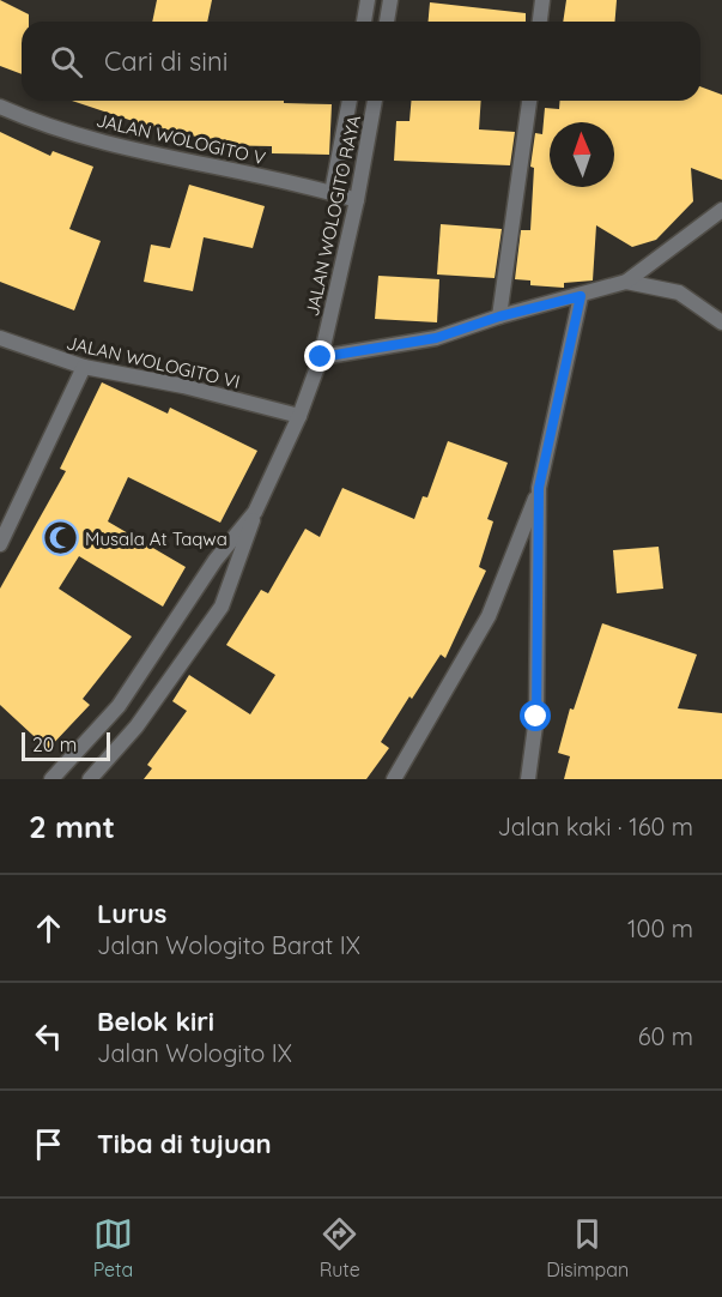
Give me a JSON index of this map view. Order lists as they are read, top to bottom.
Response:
{
  "streets": {
    "street": ["JALAN WOLOGITO V", "JALAN WOLOGITO RAYA", "JALAN WOLOGITO VI"]
  },
  "crossings": [
    ["JALAN WOLOGITO V", "JALAN WOLOGITO RAYA"],
    ["JALAN WOLOGITO RAYA", "JALAN WOLOGITO VI"]
  ],
  "places": {
    "mosque": ["Musala At Taqwa"]
  },
  "scale_bar": "20 m",
  "north": "top",
  "page": {
    "search": "Cari di sini",
    "scale": "20 m",
    "heading": ["2 mnt", "Jalan kaki · 160 m"],
    "list": [
      ["Lurus", "Jalan Wologito Barat IX", "100 m"],
      ["Belok kiri", "Jalan Wologito IX", "60 m"],
      "Tiba di tujuan"
    ],
    "nav": ["Peta", "Rute", "Disimpan"]
  }
}
